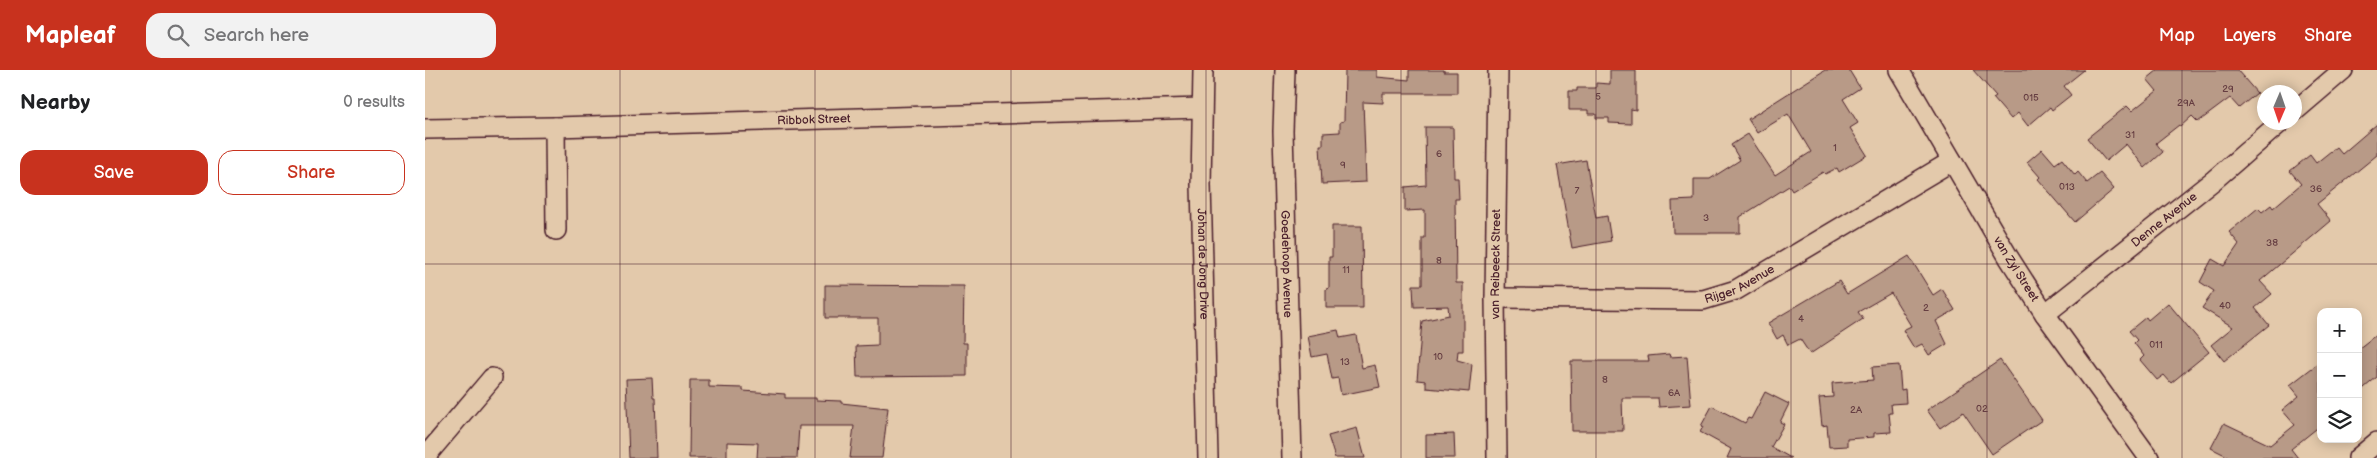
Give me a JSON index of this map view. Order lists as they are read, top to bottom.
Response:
{
  "streets": {
    "street": [
      "Ribbok Street",
      "Denne Avenue",
      "Johan de Jong Drive",
      "Goedehoop Avenue",
      "van Reibeeck Street",
      "van Zyl Street",
      "Rijger Avenue"
    ]
  },
  "crossings": [
    ["Ribbok Street", "Johan de Jong Drive"],
    ["Denne Avenue", "van Zyl Street"],
    ["van Reibeeck Street", "Rijger Avenue"],
    ["van Zyl Street", "Rijger Avenue"]
  ],
  "house_numbers": [
    "29",
    "5",
    "015",
    "29A",
    "31",
    "1",
    "6",
    "9",
    "013",
    "36",
    "7",
    "3",
    "38",
    "8",
    "11",
    "40",
    "2",
    "4",
    "011",
    "10",
    "13",
    "8",
    "6A",
    "02",
    "2A"
  ],
  "north": "bottom",
  "page": {
    "header": "Mapleaf",
    "search": "Search here",
    "nav": ["Map", "Layers", "Share"],
    "heading": ["Nearby", "0 results"],
    "buttons": ["Save", "Share"],
    "map_buttons": ["+", "−"]
  }
}
